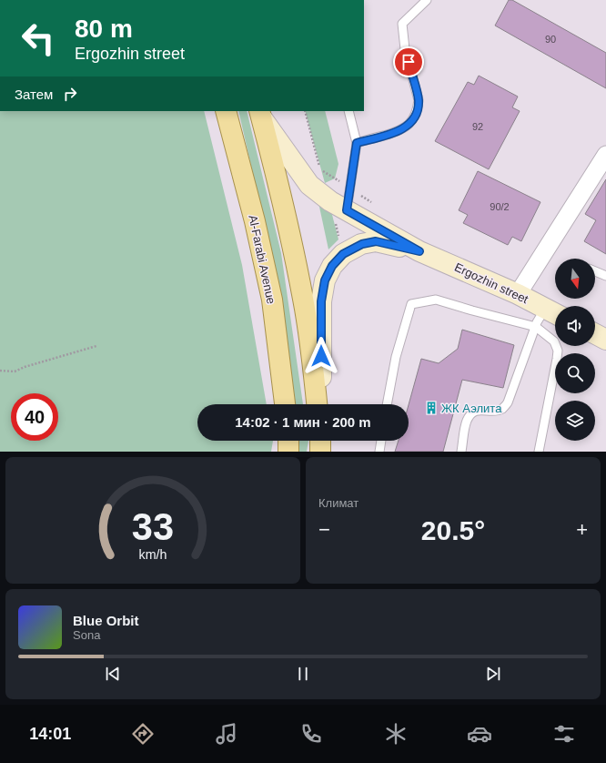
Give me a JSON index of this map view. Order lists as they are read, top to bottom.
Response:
{
  "streets": {
    "main road": ["Al-Farabi Avenue"],
    "street": ["Ergozhin street"]
  },
  "places": {
    "building": ["ЖК Аэлита"]
  },
  "house_numbers": ["90", "92", "90/2"],
  "north": "bottom",
  "page": {
    "turn": ["80 m", "Ergozhin street"],
    "then": "Затем",
    "limit": "40",
    "trip": "14:02 · 1 мин · 200 m",
    "tile": "Климат",
    "heat": ["−", "20.5°", "+"],
    "song": ["Blue Orbit", "Sona"],
    "tabs": "14:01",
    "gauge": ["33", "km/h"]
  }
}
